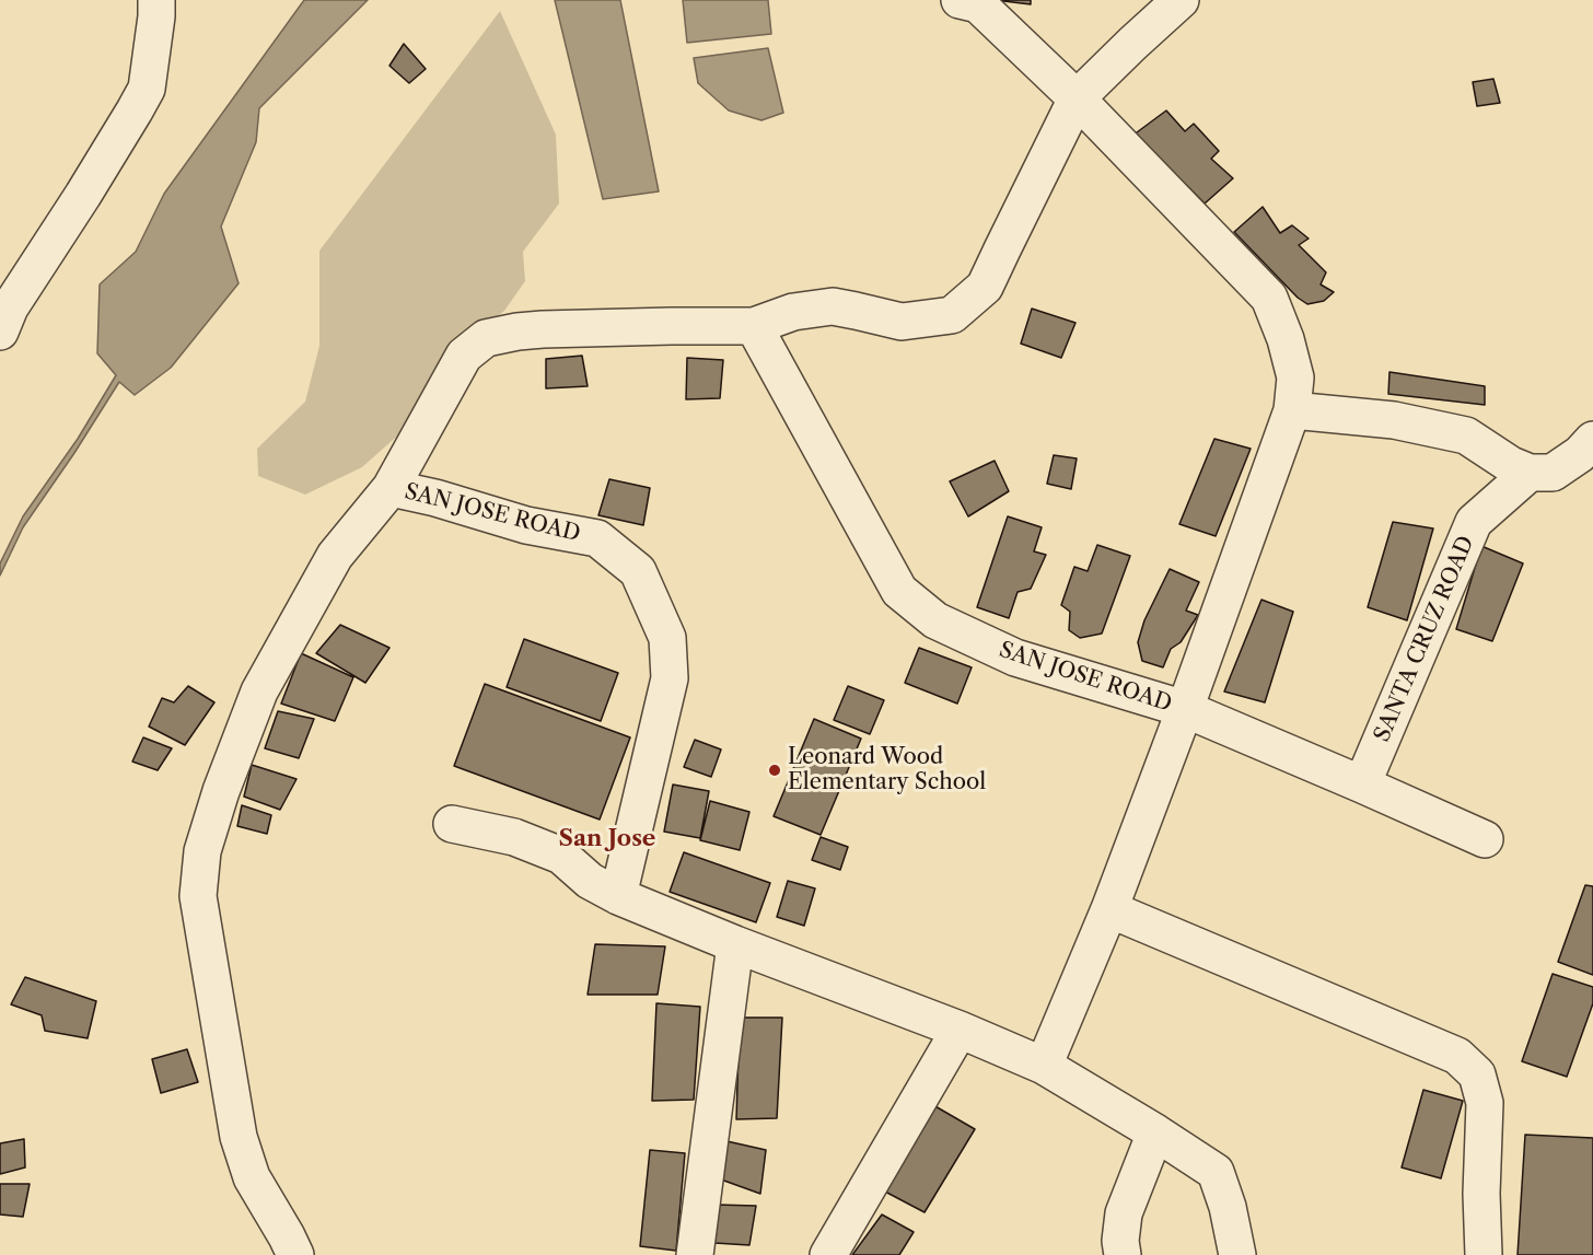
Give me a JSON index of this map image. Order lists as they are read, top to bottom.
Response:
{
  "streets": {
    "street": ["SAN JOSE ROAD", "SANTA CRUZ ROAD"]
  },
  "crossings": [
    ["SAN JOSE ROAD", "SANTA CRUZ ROAD"]
  ],
  "districts": ["San Jose"],
  "places": ["Leonard Wood Elementary School"]
}
